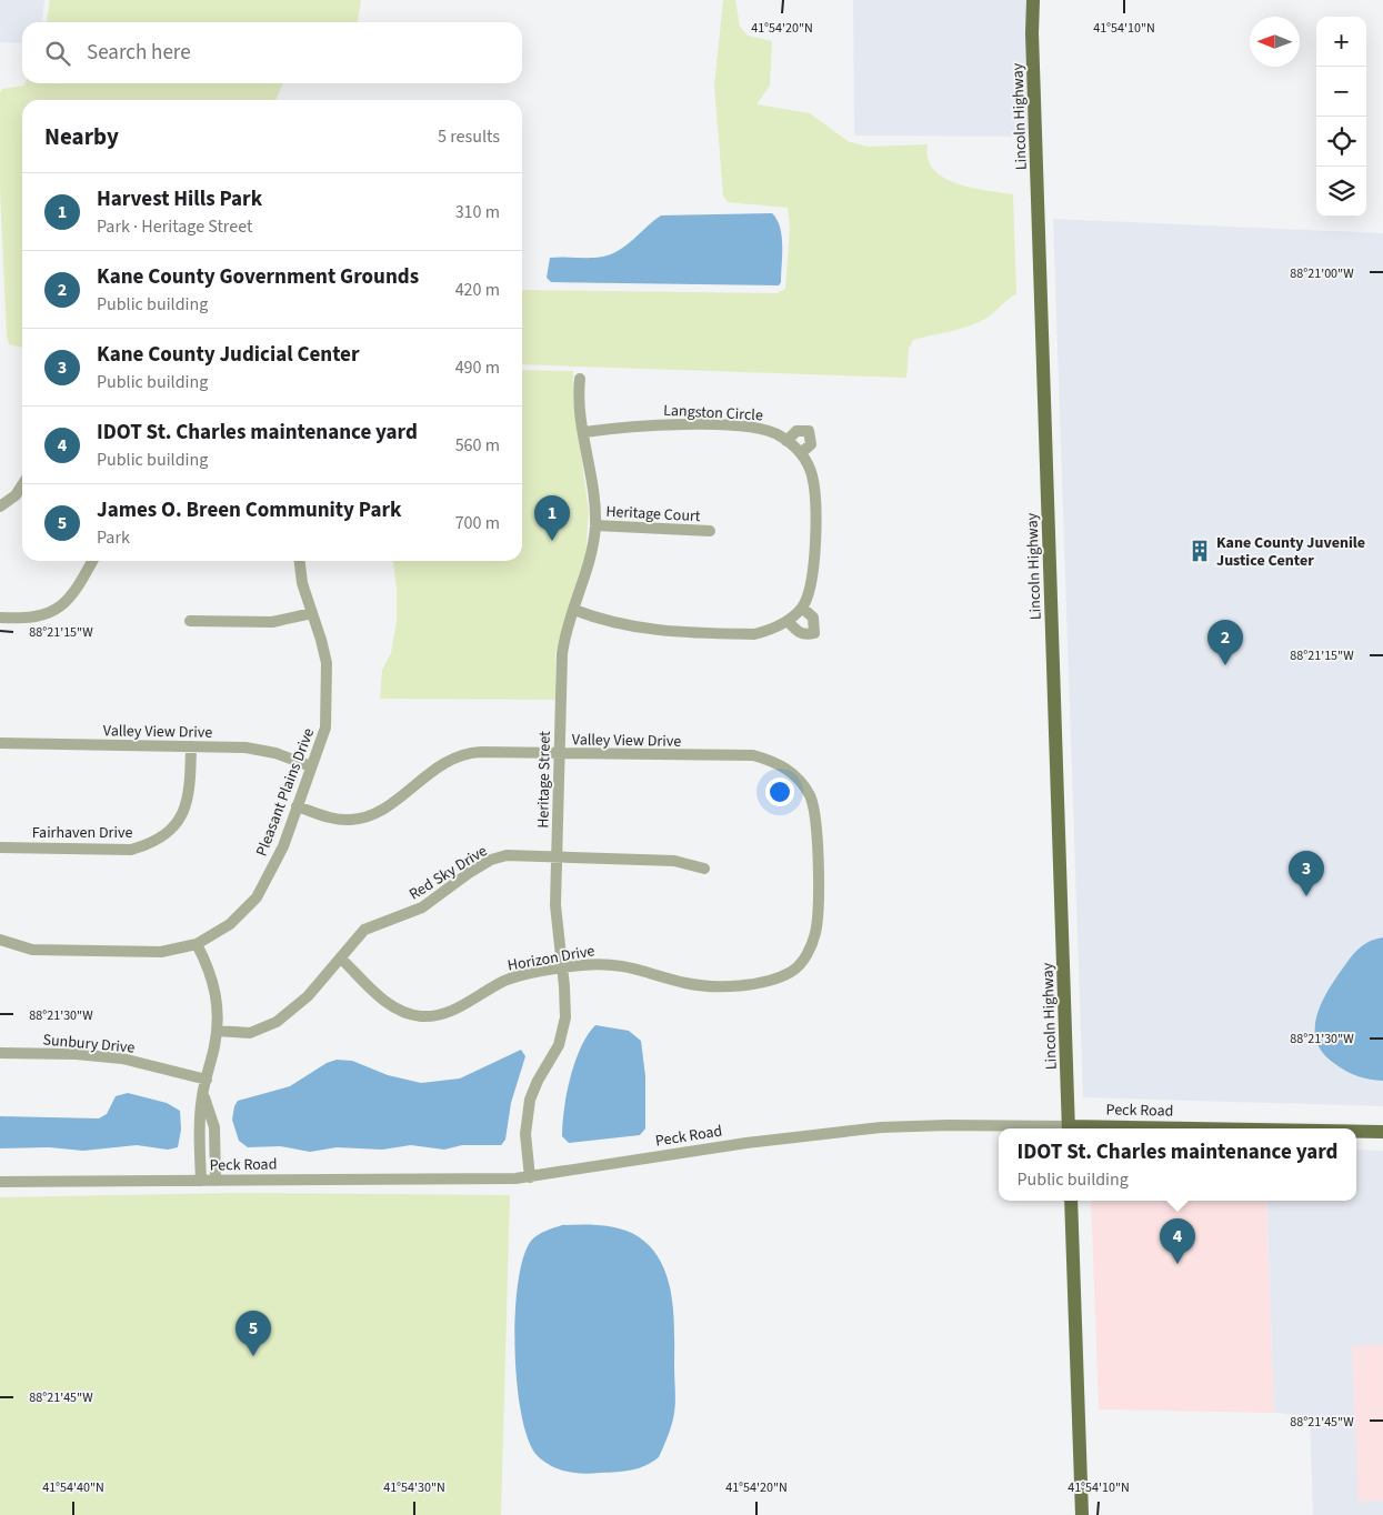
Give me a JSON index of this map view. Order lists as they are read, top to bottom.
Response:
{
  "streets": {
    "main road": ["Lincoln Highway", "Peck Road"],
    "street": [
      "Langston Circle",
      "Heritage Court",
      "Valley View Drive",
      "Heritage Street",
      "Pleasant Plains Drive",
      "Fairhaven Drive",
      "Red Sky Drive",
      "Horizon Drive",
      "Sunbury Drive"
    ]
  },
  "crossings": [
    ["Langston Circle", "Heritage Street"],
    ["Heritage Court", "Heritage Street"],
    ["Valley View Drive", "Heritage Street"],
    ["Valley View Drive", "Pleasant Plains Drive"],
    ["Valley View Drive", "Fairhaven Drive"],
    ["Valley View Drive", "Horizon Drive"],
    ["Heritage Street", "Red Sky Drive"],
    ["Heritage Street", "Horizon Drive"],
    ["Heritage Street", "Peck Road"],
    ["Red Sky Drive", "Horizon Drive"]
  ],
  "places": {
    "building": ["Kane County Juvenile Justice Center"]
  },
  "north": "left",
  "page": {
    "map_buttons": ["+", "−"],
    "search": "Search here",
    "heading": ["Nearby", "5 results"],
    "list": [
      {
        "mark": "1",
        "name": "Harvest Hills Park",
        "note": "Park · Heritage Street",
        "value": "310 m"
      },
      {
        "mark": "2",
        "name": "Kane County Government Grounds",
        "note": "Public building",
        "value": "420 m"
      },
      {
        "mark": "3",
        "name": "Kane County Judicial Center",
        "note": "Public building",
        "value": "490 m"
      },
      {
        "mark": "4",
        "name": "IDOT St. Charles maintenance yard",
        "note": "Public building",
        "value": "560 m"
      },
      {
        "mark": "5",
        "name": "James O. Breen Community Park",
        "note": "Park",
        "value": "700 m"
      }
    ],
    "pins": [
      "1",
      "2",
      "3",
      "4",
      "5"
    ],
    "popup": ["IDOT St. Charles maintenance yard", "Public building"]
  },
  "coordinates": [
    "41°54'20\"N",
    "41°54'10\"N",
    "88°21'00\"W",
    "88°21'15\"W",
    "88°21'30\"W",
    "88°21'45\"W",
    "41°54'40\"N",
    "41°54'30\"N"
  ]
}
